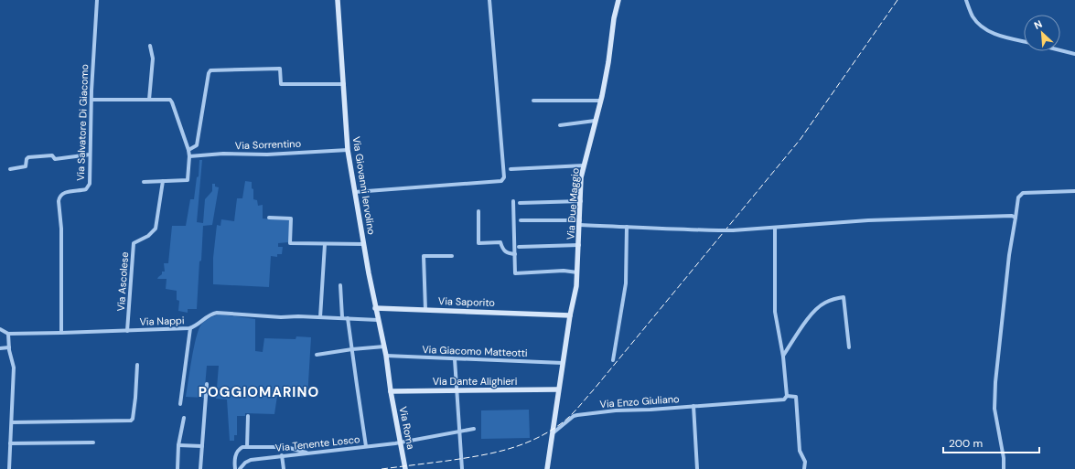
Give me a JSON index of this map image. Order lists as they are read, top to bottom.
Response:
{
  "streets": {
    "main road": [
      "Via Giovanni Iervolino",
      "Via Due Maggio",
      "Via Saporito",
      "Via Dante Alighieri",
      "Via Roma"
    ],
    "street": [
      "Via Salvatore Di Giacomo",
      "Via Sorrentino",
      "Via Ascolese",
      "Via Nappi",
      "Via Giacomo Matteotti",
      "Via Enzo Giuliano",
      "Via Tenente Losco"
    ]
  },
  "crossings": [
    ["Via Salvatore Di Giacomo", "Via Nappi"],
    ["Via Sorrentino", "Via Giovanni Iervolino"],
    ["Via Giovanni Iervolino", "Via Saporito"],
    ["Via Due Maggio", "Via Saporito"],
    ["Via Due Maggio", "Via Giacomo Matteotti"],
    ["Via Due Maggio", "Via Dante Alighieri"],
    ["Via Due Maggio", "Via Enzo Giuliano"],
    ["Via Ascolese", "Via Nappi"],
    ["Via Nappi", "Via Roma"],
    ["Via Giacomo Matteotti", "Via Roma"],
    ["Via Dante Alighieri", "Via Roma"],
    ["Via Roma", "Via Tenente Losco"]
  ],
  "districts": ["POGGIOMARINO"],
  "scale_bar": "200 m",
  "north": "top left"
}
